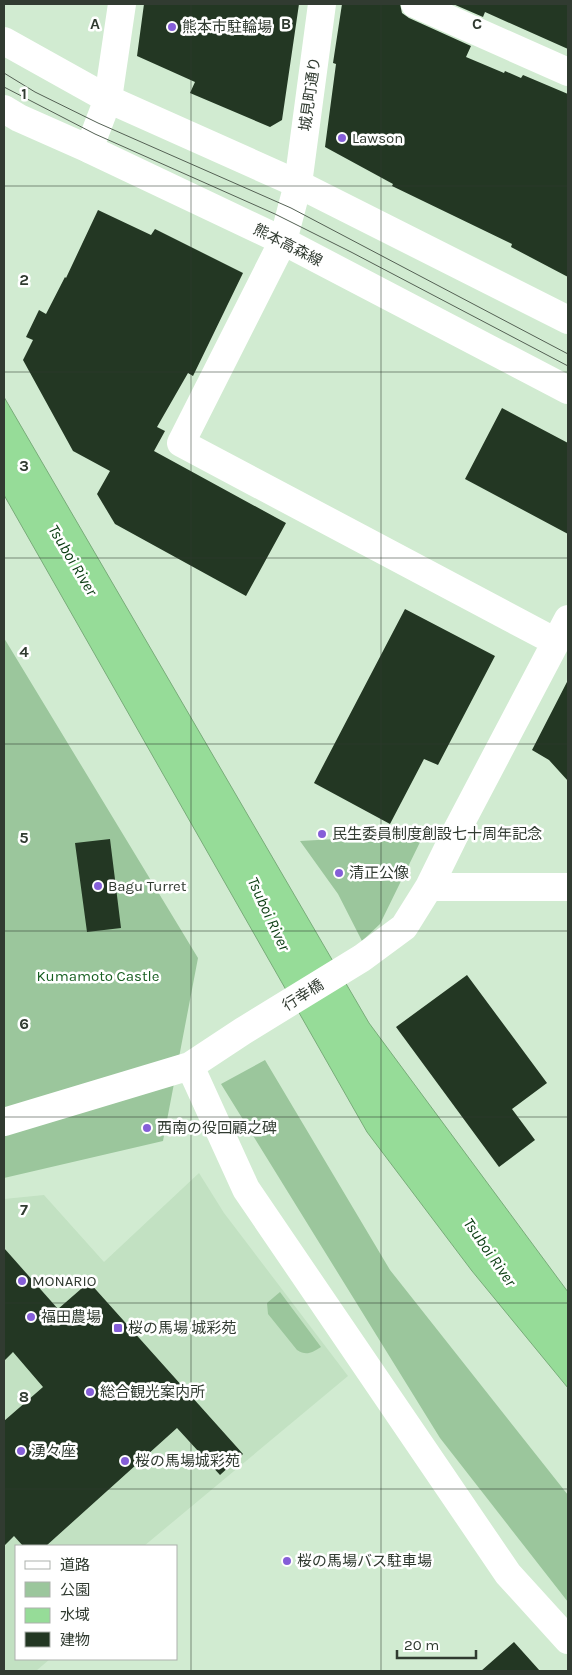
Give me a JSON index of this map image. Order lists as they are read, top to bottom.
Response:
{
  "streets": {
    "street": ["城見町通り", "熊本高森線", "行幸橋"]
  },
  "crossings": [
    ["城見町通り", "熊本高森線"],
    ["城見町通り", "行幸橋"]
  ],
  "water": ["Tsuboi River"],
  "parks": ["Kumamoto Castle"],
  "places": {
    "other": [
      "熊本市駐輪場",
      "Lawson",
      "民生委員制度創設七十周年記念",
      "清正公像",
      "Bagu Turret",
      "西南の役回顧之碑",
      "MONARIO",
      "福田農場",
      "総合観光案内所",
      "湧々座",
      "桜の馬場城彩苑",
      "桜の馬場バス駐車場"
    ],
    "transit": ["桜の馬場 城彩苑"]
  },
  "legend": [
    "道路",
    "公園",
    "水域",
    "建物"
  ],
  "scale_bar": "20 m",
  "grid": {
    "columns": ["A", "B", "C"],
    "rows": [
      "1",
      "2",
      "3",
      "4",
      "5",
      "6",
      "7",
      "8"
    ]
  }
}
